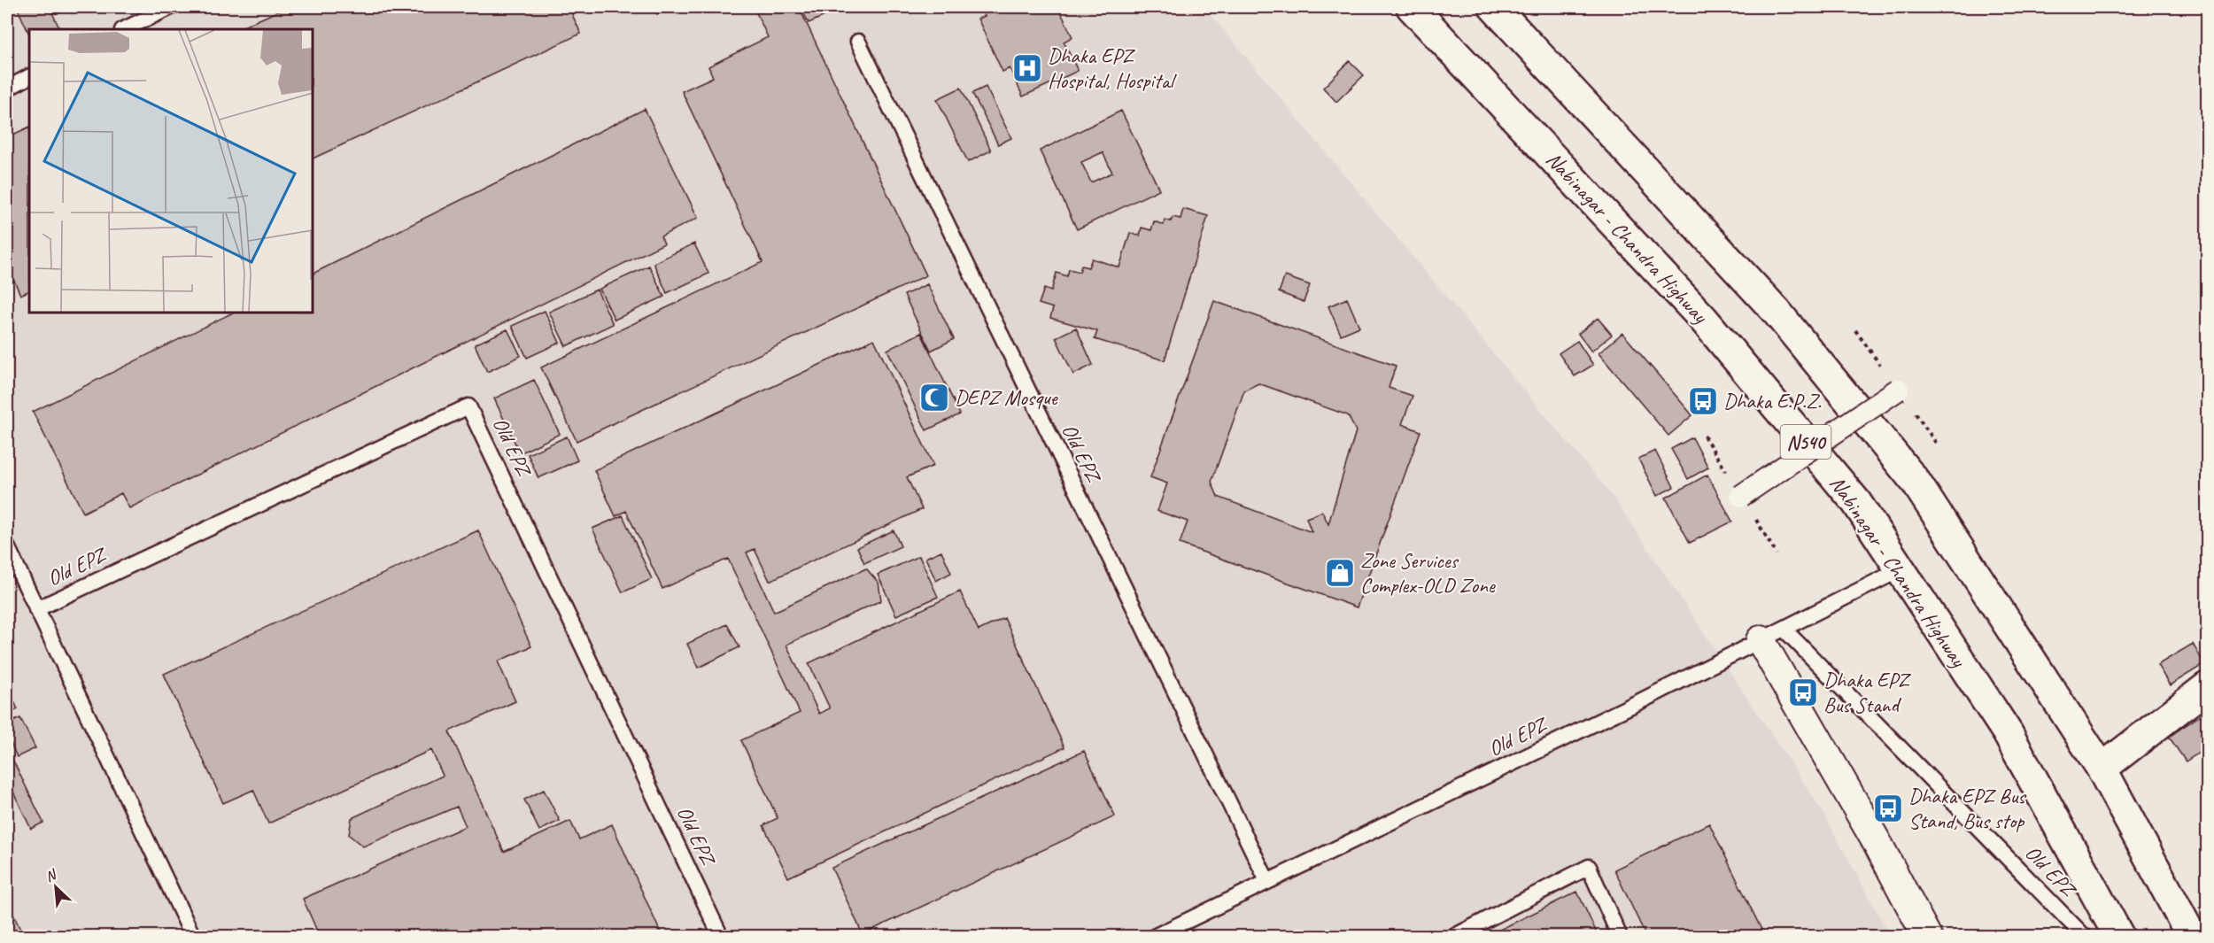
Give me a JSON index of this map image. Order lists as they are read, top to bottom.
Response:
{
  "streets": {
    "main road": ["Nabinagar - Chandra Highway", "N540"],
    "lane": ["Old EPZ"]
  },
  "crossings": [
    ["Nabinagar - Chandra Highway", "Old EPZ"]
  ],
  "places": {
    "hospital": ["Dhaka EPZ Hospital, Hospital"],
    "mosque": ["DEPZ Mosque"],
    "bus stop": ["Dhaka E.P.Z.", "Dhaka EPZ Bus Stand", "Dhaka EPZ Bus Stand, Bus stop"],
    "shop": ["Zone Services Complex-OLD Zone"]
  },
  "north": "top left"
}
